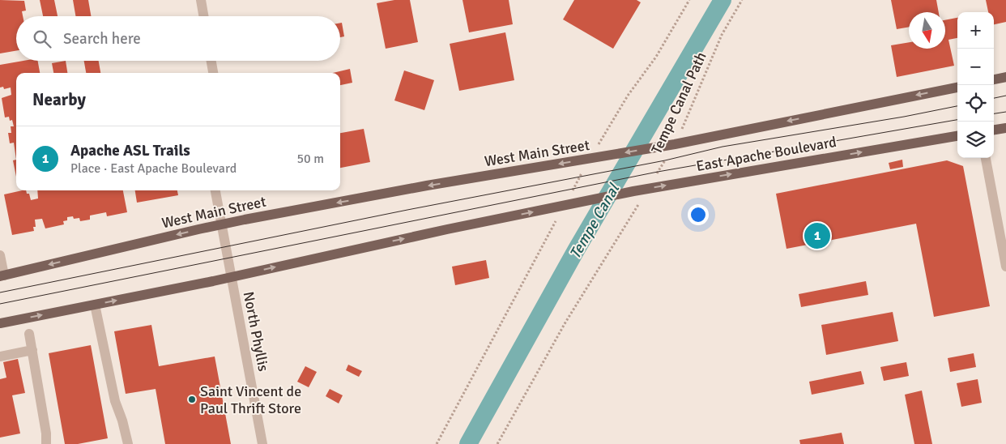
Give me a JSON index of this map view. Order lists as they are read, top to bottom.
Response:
{
  "streets": {
    "main road": ["West Main Street", "East Apache Boulevard"],
    "street": ["North Phyllis"],
    "path": ["Tempe Canal Path"]
  },
  "crossings": [
    ["Tempe Canal Path", "East Apache Boulevard"],
    ["West Main Street", "East Apache Boulevard"],
    ["West Main Street", "North Phyllis"],
    ["East Apache Boulevard", "North Phyllis"]
  ],
  "water": ["Tempe Canal"],
  "places": ["Saint Vincent de Paul Thrift Store"],
  "north": "bottom",
  "page": {
    "map_buttons": ["+", "−"],
    "search": "Search here",
    "heading": "Nearby",
    "list": [
      {
        "mark": "1",
        "name": "Apache ASL Trails",
        "note": "Place · East Apache Boulevard",
        "value": "50 m"
      }
    ],
    "pins": "1"
  }
}
